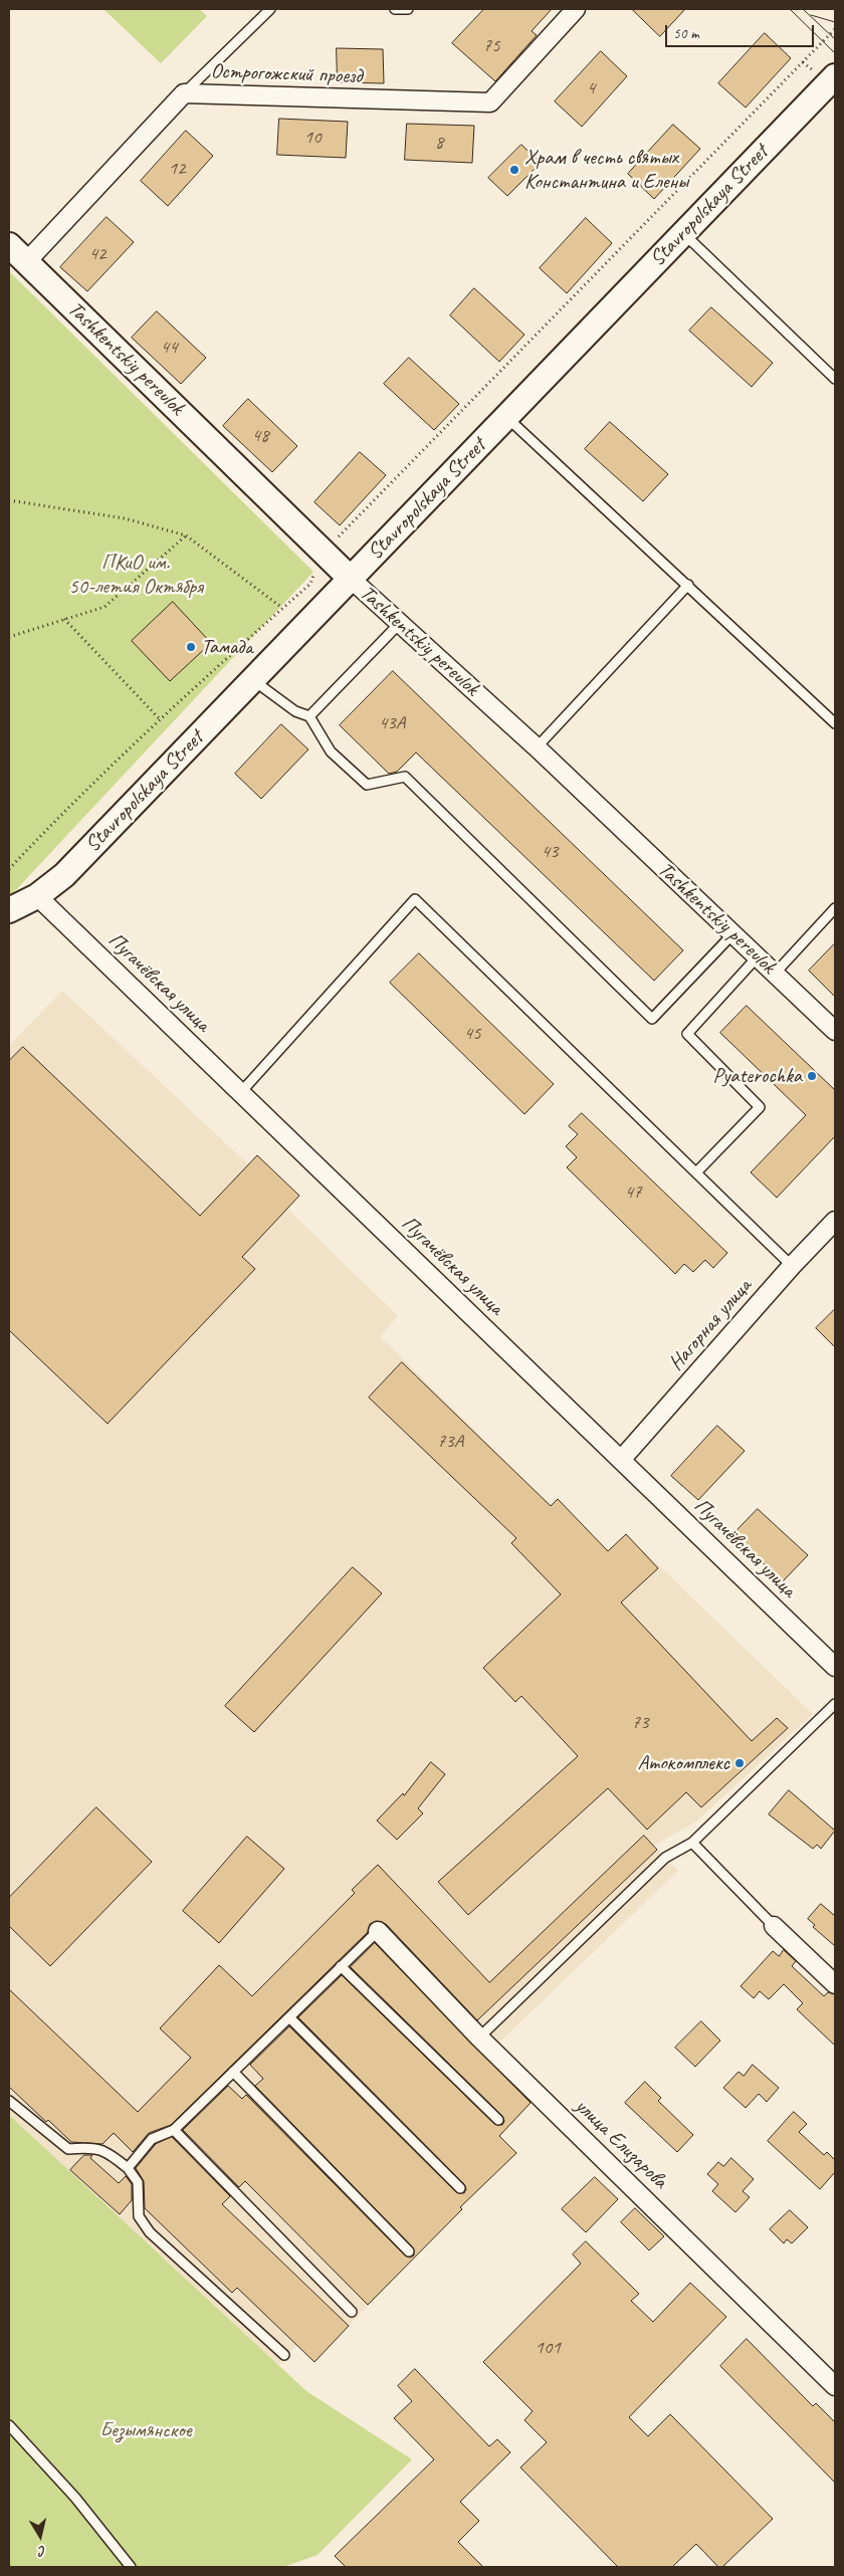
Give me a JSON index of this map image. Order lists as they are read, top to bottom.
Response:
{
  "streets": {
    "street": [
      "Острогожский проезд",
      "Stavropolskaya Street",
      "Tashkentskiy pereulok",
      "Пугачёвская улица",
      "Нагорная улица",
      "улица Елизарова"
    ]
  },
  "crossings": [
    ["Острогожский проезд", "Tashkentskiy pereulok"],
    ["Stavropolskaya Street", "Tashkentskiy pereulok"],
    ["Stavropolskaya Street", "Пугачёвская улица"],
    ["Пугачёвская улица", "Нагорная улица"]
  ],
  "parks": ["ПКиО им. 50-летия Октября", "Безымянское"],
  "places": [
    "Храм в честь святых Константина и Елены",
    "Тамада",
    "Pyaterochka",
    "Атокомплекс"
  ],
  "house_numbers": [
    "75",
    "4",
    "10",
    "8",
    "12",
    "42",
    "44",
    "48",
    "43А",
    "43",
    "45",
    "47",
    "73А",
    "73",
    "101"
  ],
  "scale_bar": "50 m",
  "north": "bottom"
}
